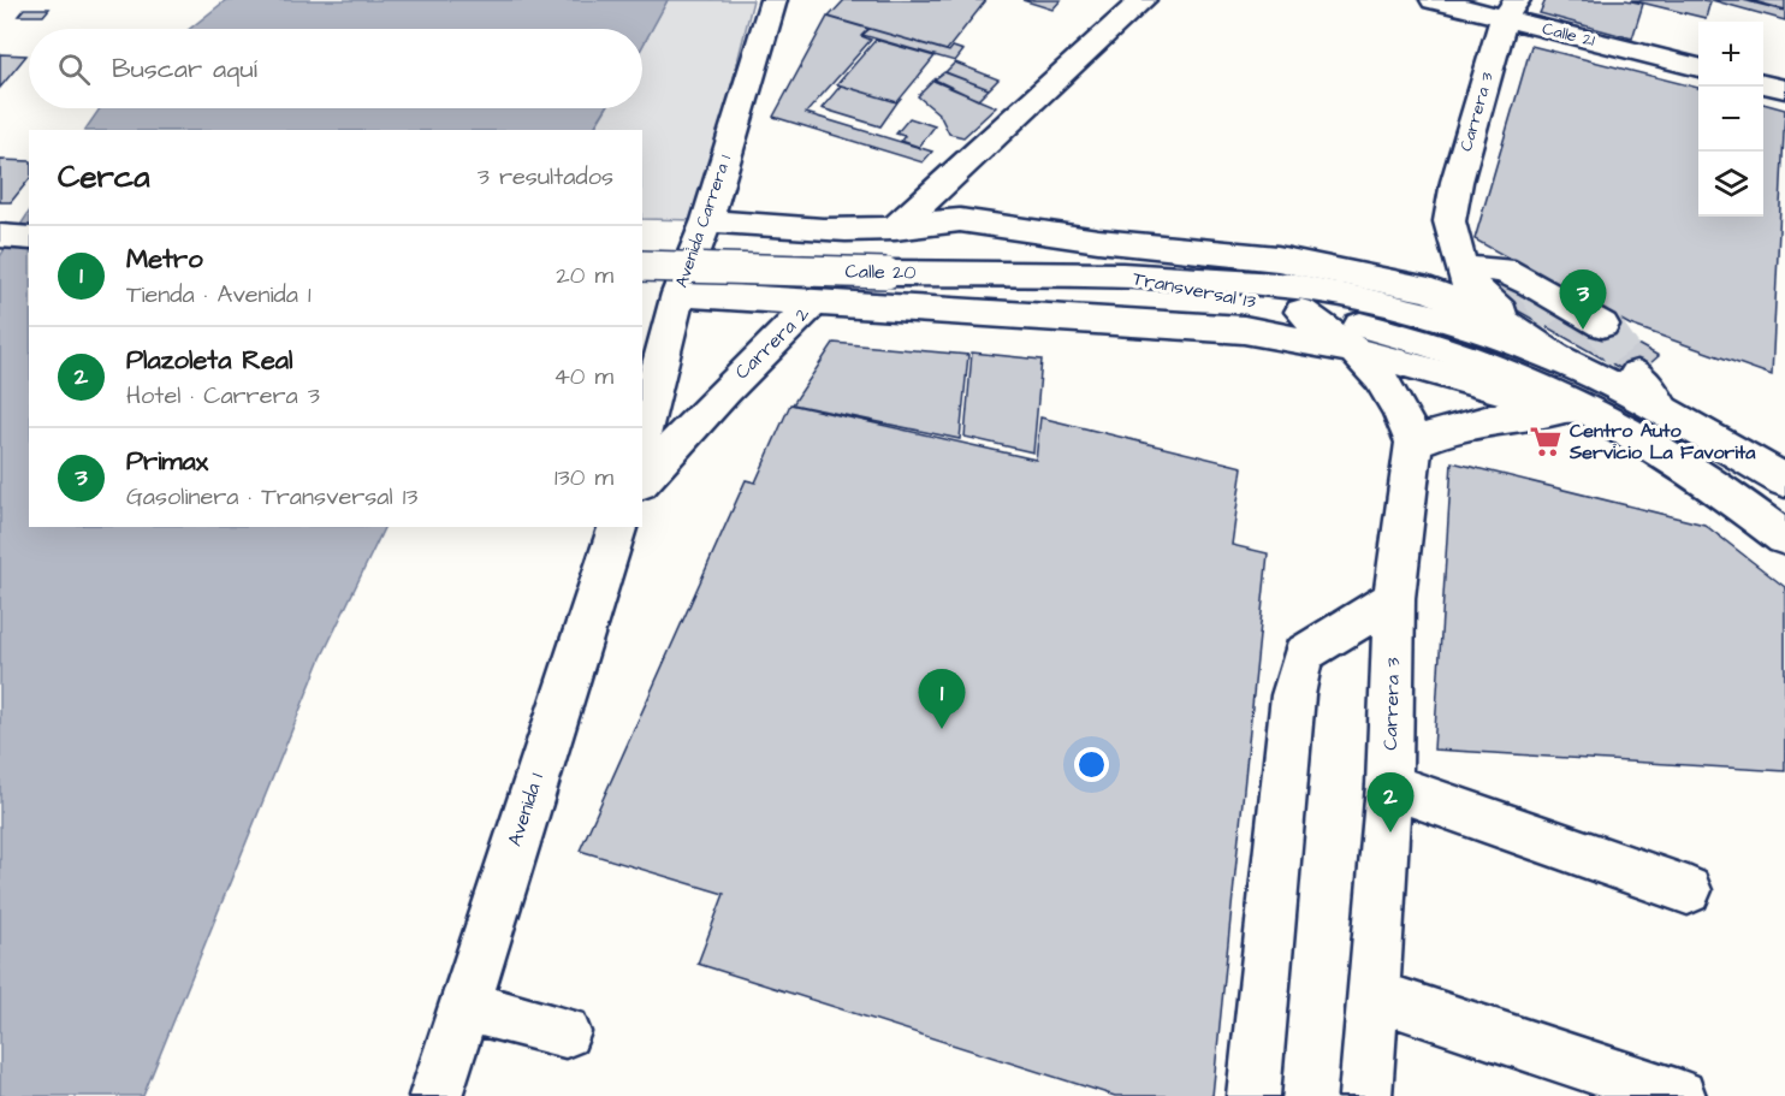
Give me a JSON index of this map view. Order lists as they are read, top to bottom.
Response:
{
  "streets": {
    "street": [
      "Calle 21",
      "Carrera 3",
      "Avenida Carrera 1",
      "Calle 20",
      "Transversal 13",
      "Carrera 2",
      "Avenida 1"
    ]
  },
  "crossings": [
    ["Calle 21", "Carrera 3"],
    ["Carrera 3", "Transversal 13"],
    ["Avenida Carrera 1", "Carrera 2"],
    ["Calle 20", "Transversal 13"]
  ],
  "places": {
    "supermarket": ["Centro Auto Servicio La Favorita"]
  },
  "page": {
    "map_buttons": ["+", "−"],
    "search": "Buscar aquí",
    "heading": ["Cerca", "3 resultados"],
    "list": [
      {
        "mark": "1",
        "name": "Metro",
        "note": "Tienda · Avenida 1",
        "value": "20 m"
      },
      {
        "mark": "2",
        "name": "Plazoleta Real",
        "note": "Hotel · Carrera 3",
        "value": "40 m"
      },
      {
        "mark": "3",
        "name": "Primax",
        "note": "Gasolinera · Transversal 13",
        "value": "130 m"
      }
    ],
    "pins": ["3", "1", "2"]
  }
}
